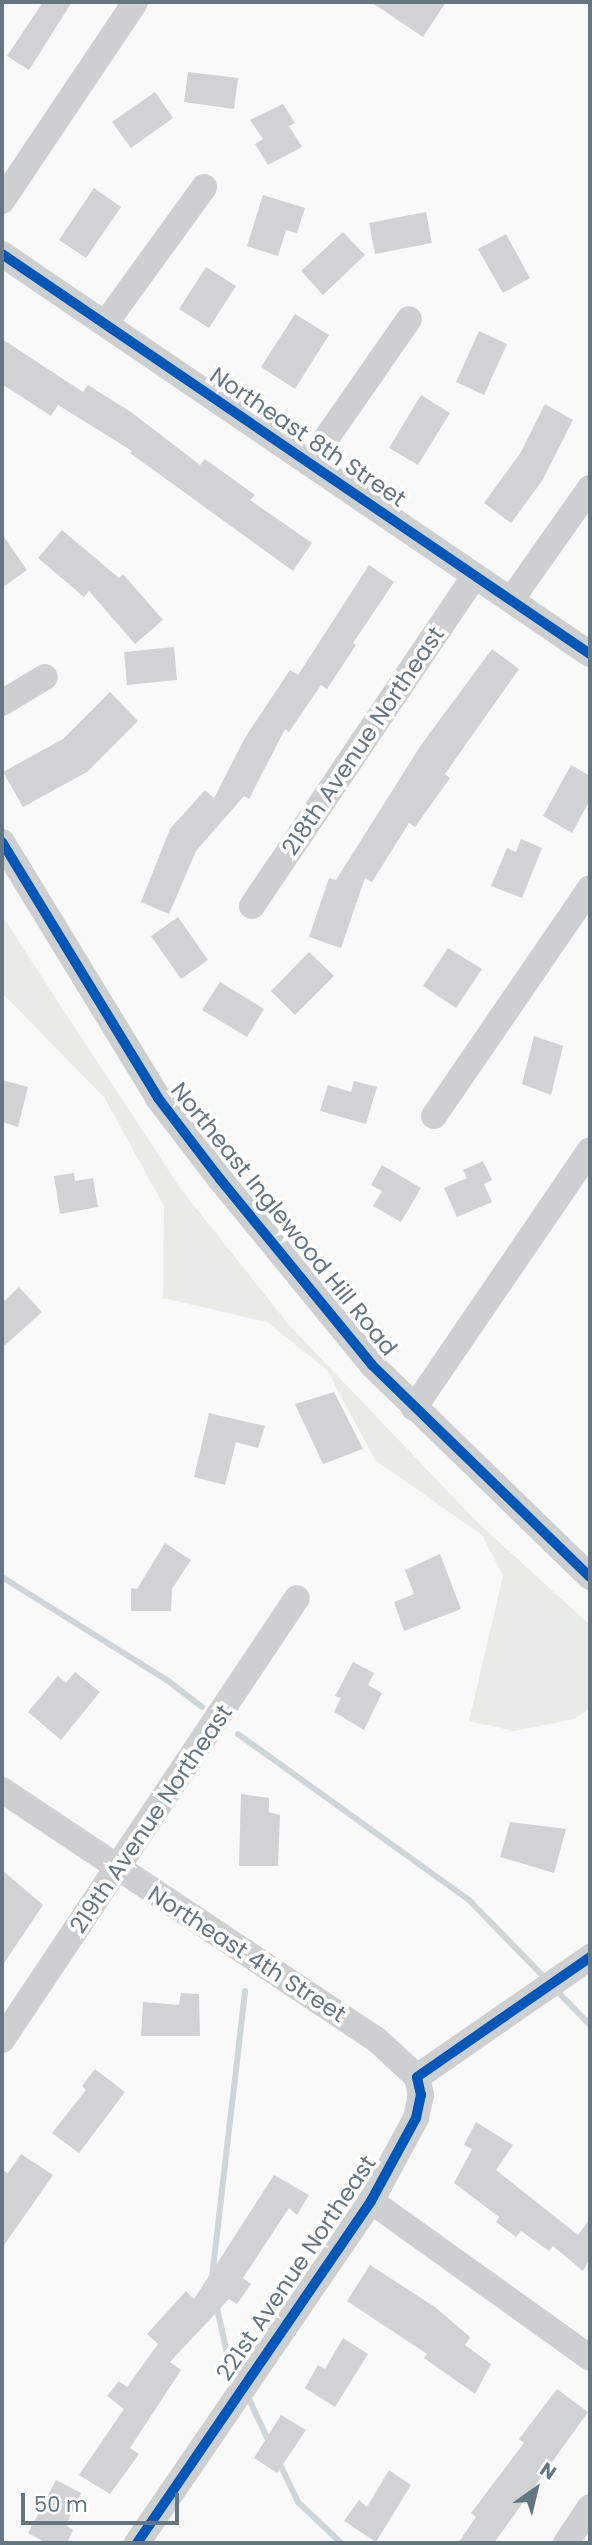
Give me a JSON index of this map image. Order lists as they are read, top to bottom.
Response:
{
  "streets": {
    "street": [
      "Northeast 8th Street",
      "218th Avenue Northeast",
      "Northeast Inglewood Hill Road",
      "219th Avenue Northeast",
      "Northeast 4th Street",
      "221st Avenue Northeast"
    ]
  },
  "crossings": [
    ["Northeast 8th Street", "218th Avenue Northeast"],
    ["219th Avenue Northeast", "Northeast 4th Street"],
    ["Northeast 4th Street", "221st Avenue Northeast"]
  ],
  "scale_bar": "50 m",
  "north": "top right"
}
